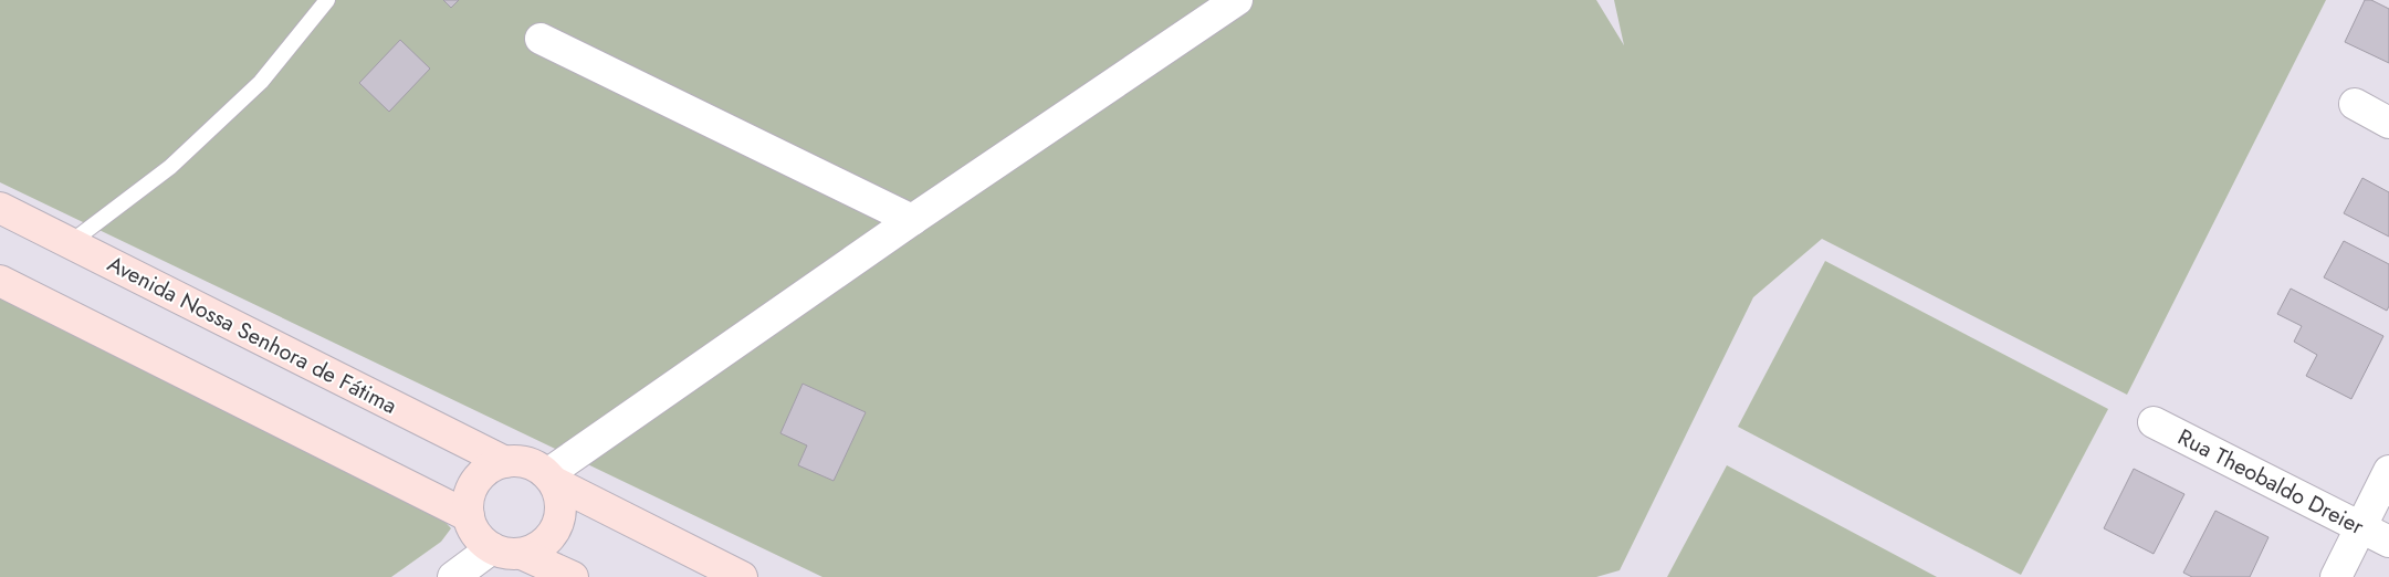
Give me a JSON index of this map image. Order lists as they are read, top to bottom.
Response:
{
  "streets": {
    "street": ["Avenida Nossa Senhora de Fátima", "Rua Theobaldo Dreier"]
  }
}
